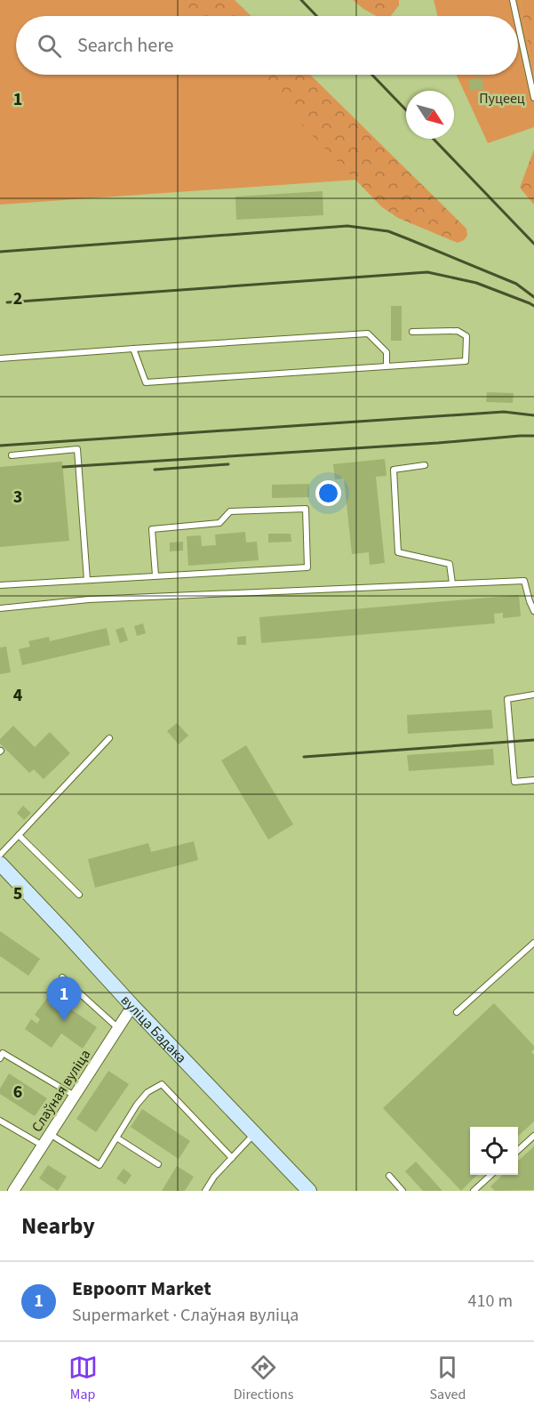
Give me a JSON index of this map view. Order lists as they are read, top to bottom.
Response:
{
  "streets": {
    "main road": ["вуліца Бадака"],
    "street": ["Слаўная вуліца"]
  },
  "crossings": [
    ["вуліца Бадака", "Слаўная вуліца"]
  ],
  "parks": ["Пуцеец"],
  "north": "bottom right",
  "page": {
    "search": "Search here",
    "pins": "1",
    "heading": "Nearby",
    "list": [
      {
        "mark": "1",
        "name": "Евроопт Market",
        "note": "Supermarket · Слаўная вуліца",
        "value": "410 m"
      }
    ],
    "nav": ["Map", "Directions", "Saved"]
  },
  "grid": {
    "rows": [
      "1",
      "2",
      "3",
      "4",
      "5",
      "6"
    ]
  }
}
